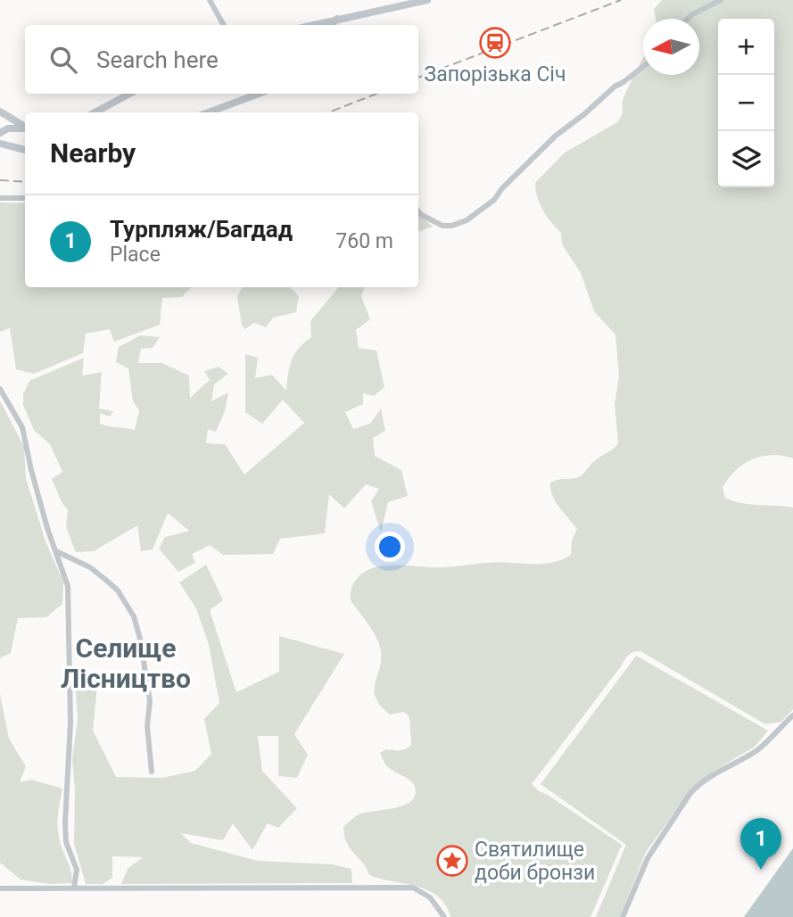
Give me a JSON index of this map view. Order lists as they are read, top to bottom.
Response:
{
  "districts": ["Селище Лісництво"],
  "places": {
    "station": ["Запорізька Січ"],
    "place": ["Святилище доби бронзи"]
  },
  "north": "left",
  "page": {
    "map_buttons": ["+", "−"],
    "search": "Search here",
    "heading": "Nearby",
    "list": [
      {
        "mark": "1",
        "name": "Турпляж/Багдад",
        "note": "Place",
        "value": "760 m"
      }
    ],
    "pins": "1"
  }
}
